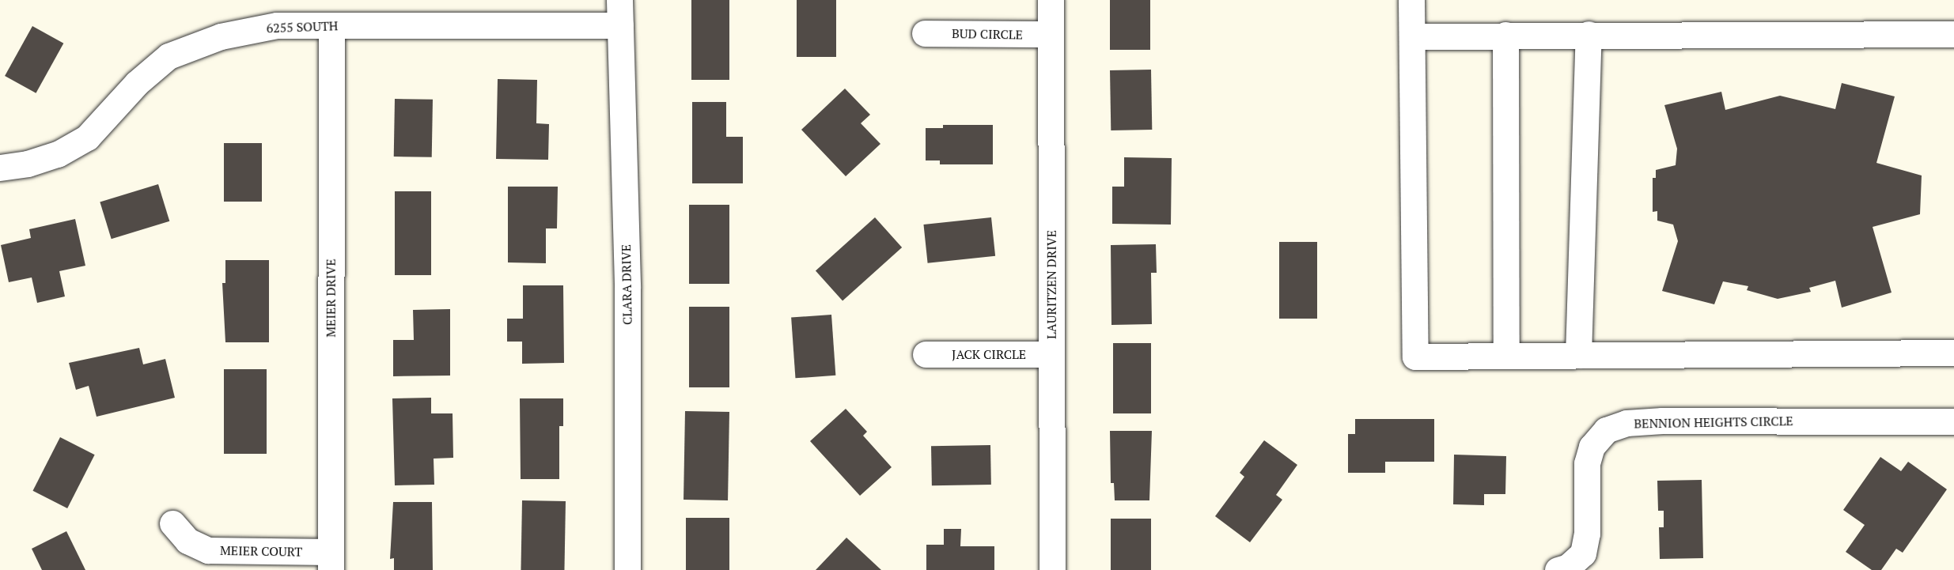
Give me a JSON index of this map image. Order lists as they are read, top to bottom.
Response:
{
  "streets": {
    "street": [
      "6255 SOUTH",
      "BUD CIRCLE",
      "CLARA DRIVE",
      "LAURITZEN DRIVE",
      "MEIER DRIVE",
      "JACK CIRCLE",
      "BENNION HEIGHTS CIRCLE",
      "MEIER COURT"
    ]
  },
  "crossings": [
    ["6255 SOUTH", "CLARA DRIVE"],
    ["6255 SOUTH", "MEIER DRIVE"],
    ["BUD CIRCLE", "LAURITZEN DRIVE"],
    ["LAURITZEN DRIVE", "JACK CIRCLE"],
    ["MEIER DRIVE", "MEIER COURT"]
  ]
}
